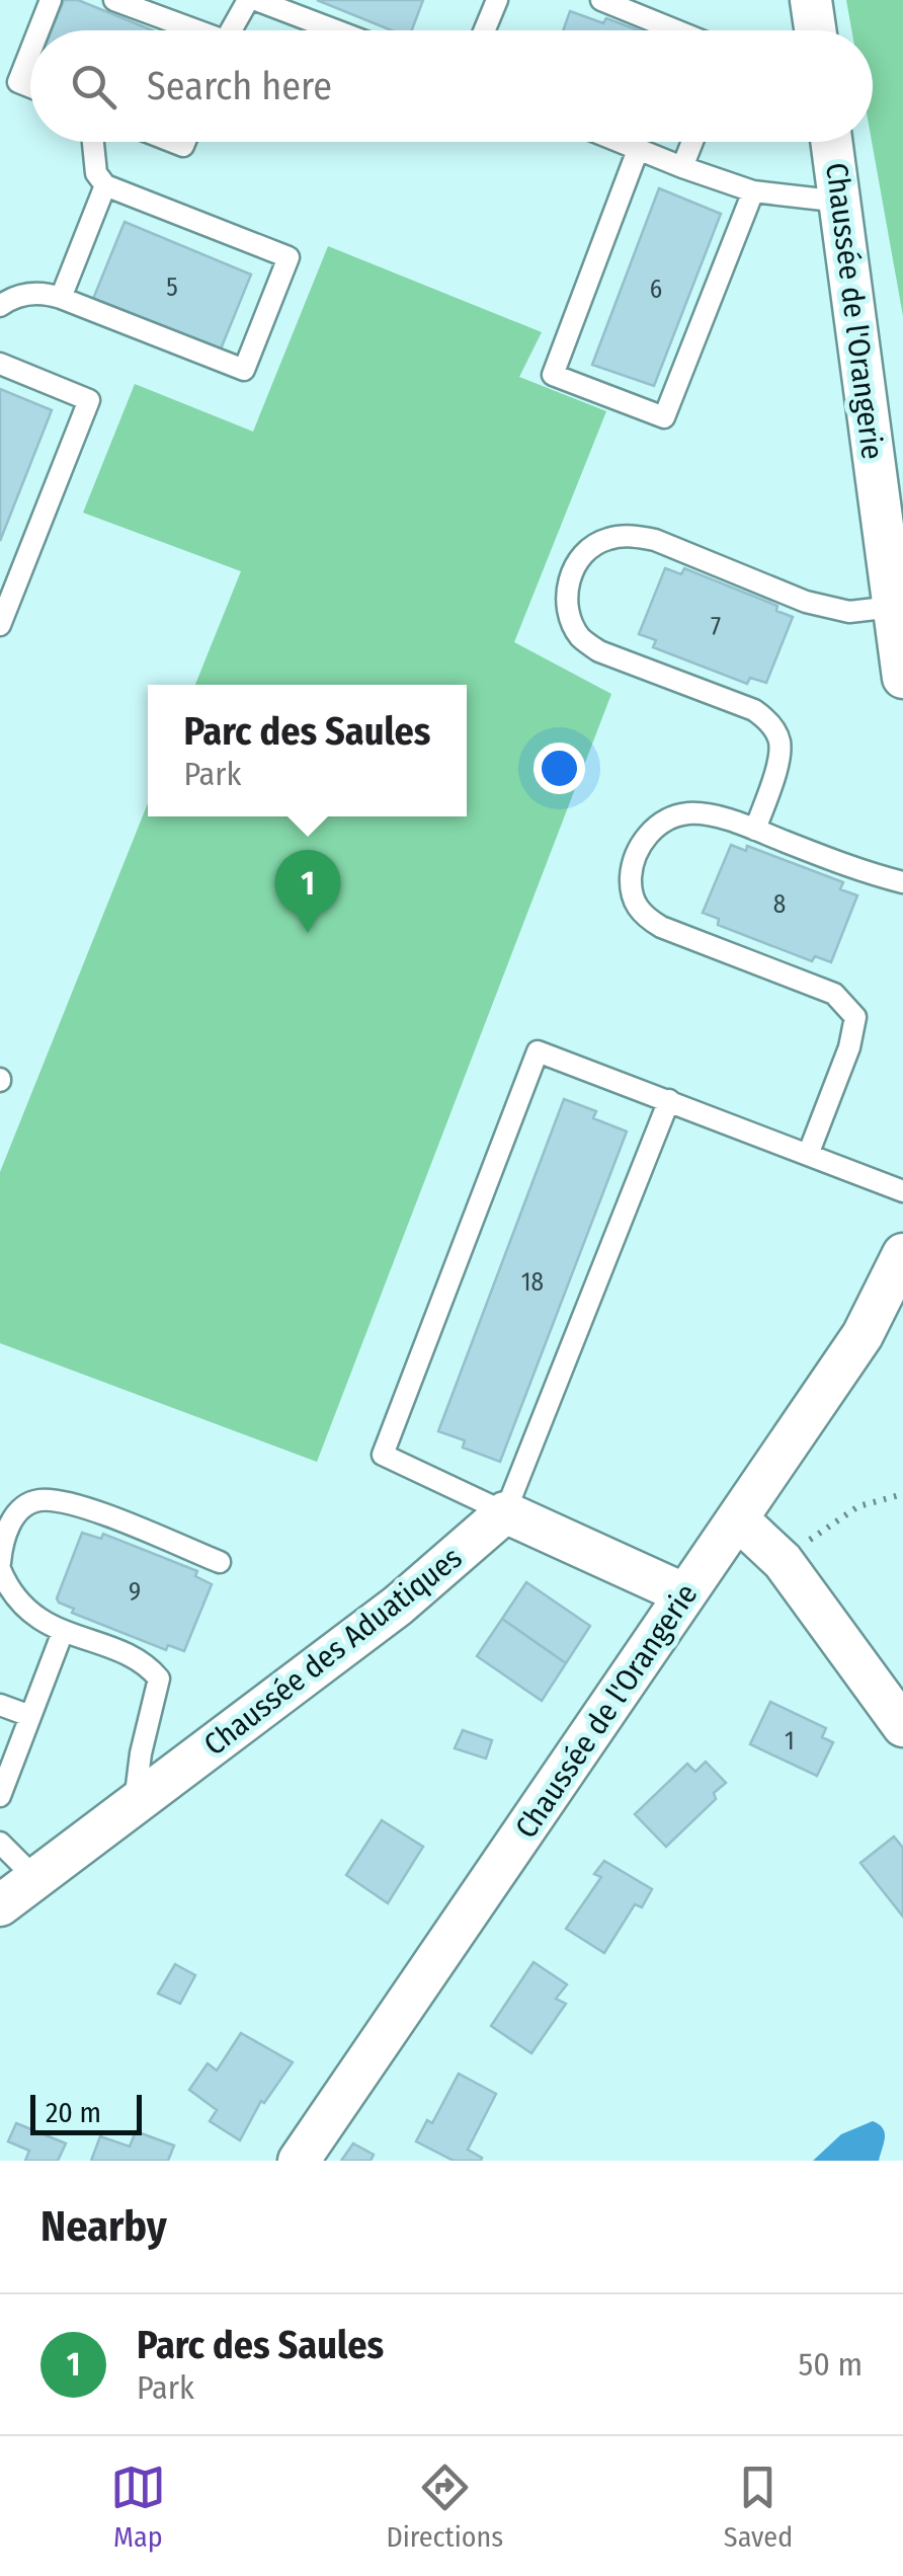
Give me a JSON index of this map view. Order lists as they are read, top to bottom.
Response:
{
  "streets": {
    "street": ["Chaussée de l'Orangerie", "Chaussée des Aduatiques"]
  },
  "house_numbers": [
    "5",
    "6",
    "7",
    "8",
    "18",
    "9",
    "1"
  ],
  "scale_bar": "20 m",
  "page": {
    "search": "Search here",
    "popup": ["Parc des Saules", "Park"],
    "pins": "1",
    "scale": "20 m",
    "heading": "Nearby",
    "list": [
      {
        "mark": "1",
        "name": "Parc des Saules",
        "note": "Park",
        "value": "50 m"
      }
    ],
    "nav": ["Map", "Directions", "Saved"]
  }
}
